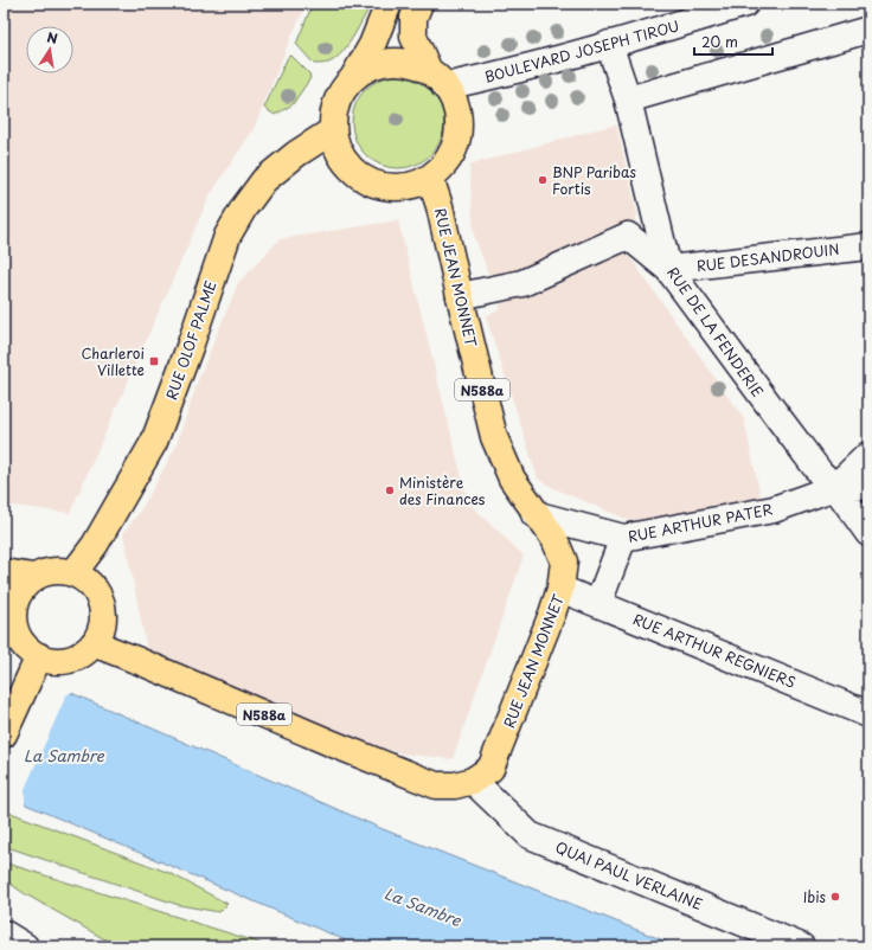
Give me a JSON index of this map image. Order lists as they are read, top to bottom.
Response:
{
  "streets": {
    "main road": ["RUE JEAN MONNET", "RUE OLOF PALME", "N588a"],
    "street": [
      "BOULEVARD JOSEPH TIROU",
      "RUE DESANDROUIN",
      "RUE DE LA FENDERIE",
      "RUE ARTHUR PATER",
      "RUE ARTHUR REGNIERS",
      "QUAI PAUL VERLAINE"
    ]
  },
  "crossings": [
    ["BOULEVARD JOSEPH TIROU", "RUE JEAN MONNET"],
    ["BOULEVARD JOSEPH TIROU", "RUE DE LA FENDERIE"],
    ["BOULEVARD JOSEPH TIROU", "RUE OLOF PALME"],
    ["RUE DESANDROUIN", "RUE DE LA FENDERIE"],
    ["RUE JEAN MONNET", "RUE OLOF PALME"],
    ["RUE JEAN MONNET", "RUE ARTHUR PATER"],
    ["RUE JEAN MONNET", "RUE ARTHUR REGNIERS"],
    ["RUE JEAN MONNET", "QUAI PAUL VERLAINE"],
    ["RUE DE LA FENDERIE", "RUE ARTHUR PATER"]
  ],
  "water": ["La Sambre"],
  "places": {
    "other": ["BNP Paribas Fortis", "Ministère des Finances", "Ibis"],
    "transit": ["Charleroi Villette"]
  },
  "scale_bar": "20 m",
  "north": "top"
}
